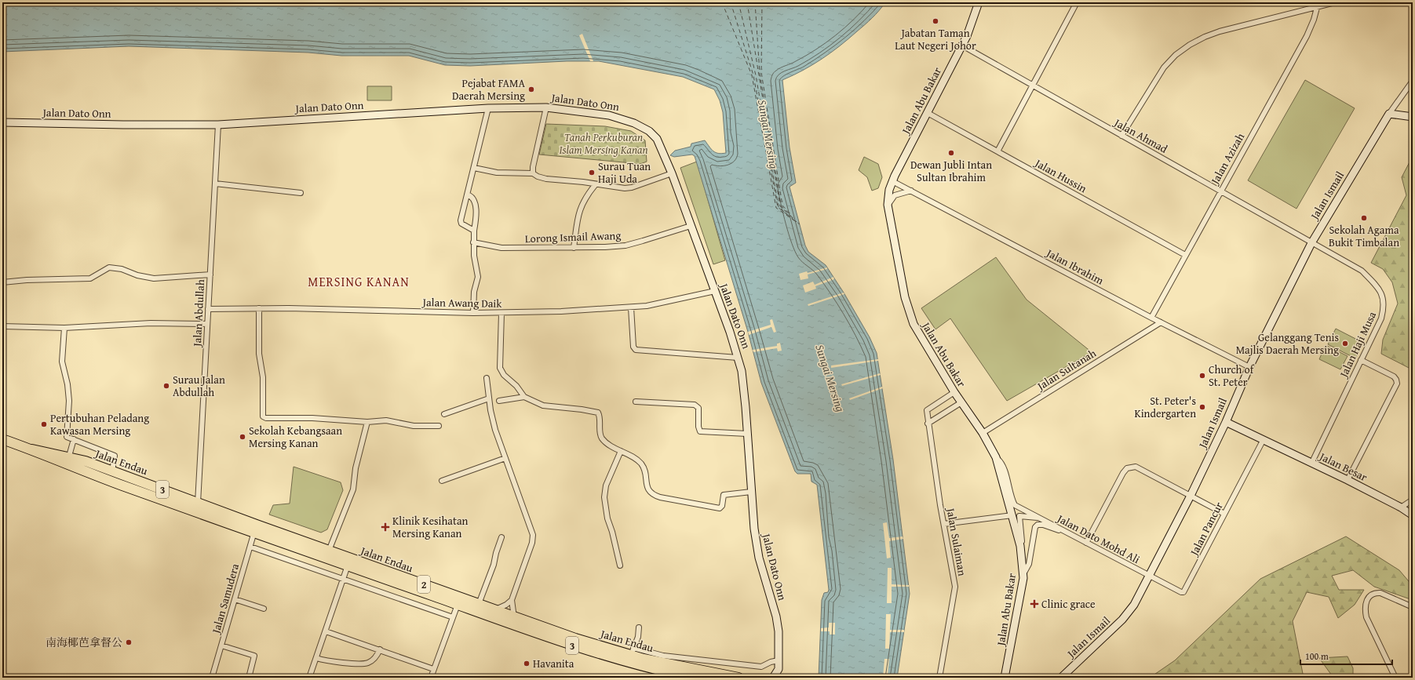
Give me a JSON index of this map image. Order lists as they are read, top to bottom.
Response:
{
  "streets": {
    "highway": ["Jalan Endau", "3", "2"],
    "street": [
      "Jalan Abu Bakar",
      "Jalan Dato Onn",
      "Jalan Ahmad",
      "Jalan Azizah",
      "Jalan Hussin",
      "Jalan Ismail",
      "Lorong Ismail Awang",
      "Jalan Ibrahim",
      "Jalan Awang Daik",
      "Jalan Abdullah",
      "Jalan Haji Musa",
      "Jalan Sultanah",
      "Jalan Besar",
      "Jalan Pancur",
      "Jalan Dato Mohd Ali",
      "Jalan Sulaiman",
      "Jalan Samudera"
    ]
  },
  "crossings": [
    ["Jalan Abu Bakar", "Jalan Ahmad"],
    ["Jalan Abu Bakar", "Jalan Hussin"],
    ["Jalan Abu Bakar", "Jalan Ibrahim"],
    ["Jalan Abu Bakar", "Jalan Sultanah"],
    ["Jalan Abu Bakar", "Jalan Dato Mohd Ali"],
    ["Jalan Abu Bakar", "Jalan Sulaiman"],
    ["Jalan Dato Onn", "Lorong Ismail Awang"],
    ["Jalan Dato Onn", "Jalan Awang Daik"],
    ["Jalan Dato Onn", "Jalan Abdullah"],
    ["Jalan Ahmad", "Jalan Azizah"],
    ["Jalan Ahmad", "Jalan Ismail"],
    ["Jalan Ahmad", "Jalan Haji Musa"],
    ["Jalan Azizah", "Jalan Hussin"],
    ["Jalan Azizah", "Jalan Ibrahim"],
    ["Jalan Ismail", "Jalan Ibrahim"],
    ["Jalan Ismail", "Jalan Haji Musa"],
    ["Jalan Ismail", "Jalan Besar"],
    ["Jalan Ismail", "Jalan Pancur"],
    ["Jalan Ismail", "Jalan Dato Mohd Ali"],
    ["Jalan Ibrahim", "Jalan Sultanah"],
    ["Jalan Awang Daik", "Jalan Abdullah"],
    ["Jalan Abdullah", "Jalan Endau"],
    ["Jalan Haji Musa", "Jalan Besar"],
    ["Jalan Endau", "Jalan Samudera"],
    ["Jalan Besar", "Jalan Pancur"],
    ["Jalan Pancur", "Jalan Dato Mohd Ali"]
  ],
  "districts": ["MERSING KANAN"],
  "water": ["Sungai Mersing"],
  "parks": ["Tanah Perkuburan Islam Mersing Kanan"],
  "places": {
    "other": [
      "Jabatan Taman Laut Negeri Johor",
      "Pejabat FAMA Daerah Mersing",
      "Dewan Jubli Intan Sultan Ibrahim",
      "Surau Tuan Haji Uda",
      "Sekolah Agama Bukit Timbalan",
      "Gelanggang Tenis Majlis Daerah Mersing",
      "Church of St. Peter",
      "Surau Jalan Abdullah",
      "St. Peter's Kindergarten",
      "Pertubuhan Peladang Kawasan Mersing",
      "Sekolah Kebangsaan Mersing Kanan",
      "南海椰芭拿督公",
      "Havanita"
    ],
    "health": ["Klinik Kesihatan Mersing Kanan", "Clinic grace"]
  },
  "scale_bar": "100 m"
}
